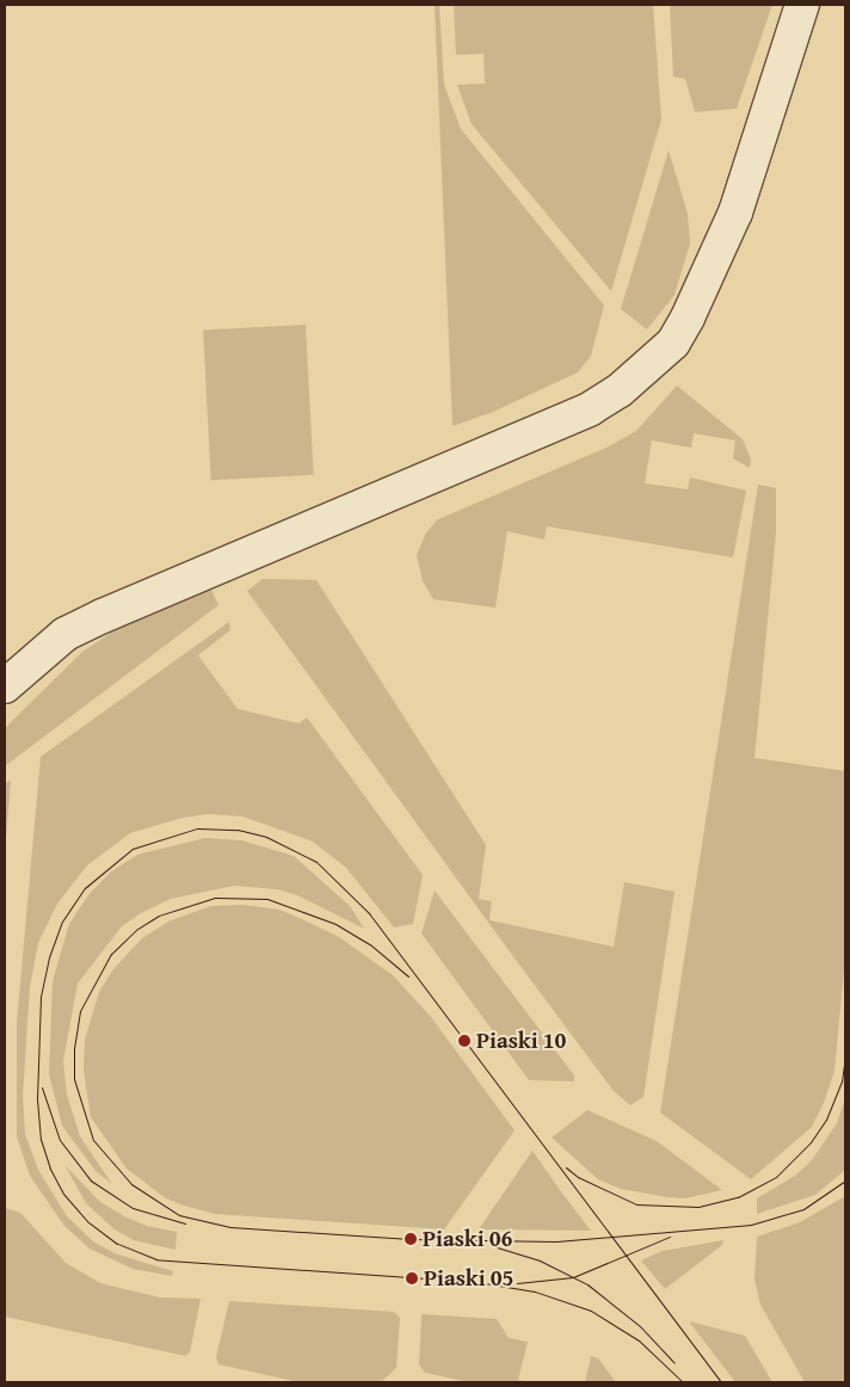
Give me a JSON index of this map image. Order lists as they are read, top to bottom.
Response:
{
  "places": ["Piaski 10", "Piaski 06", "Piaski 05"]
}
